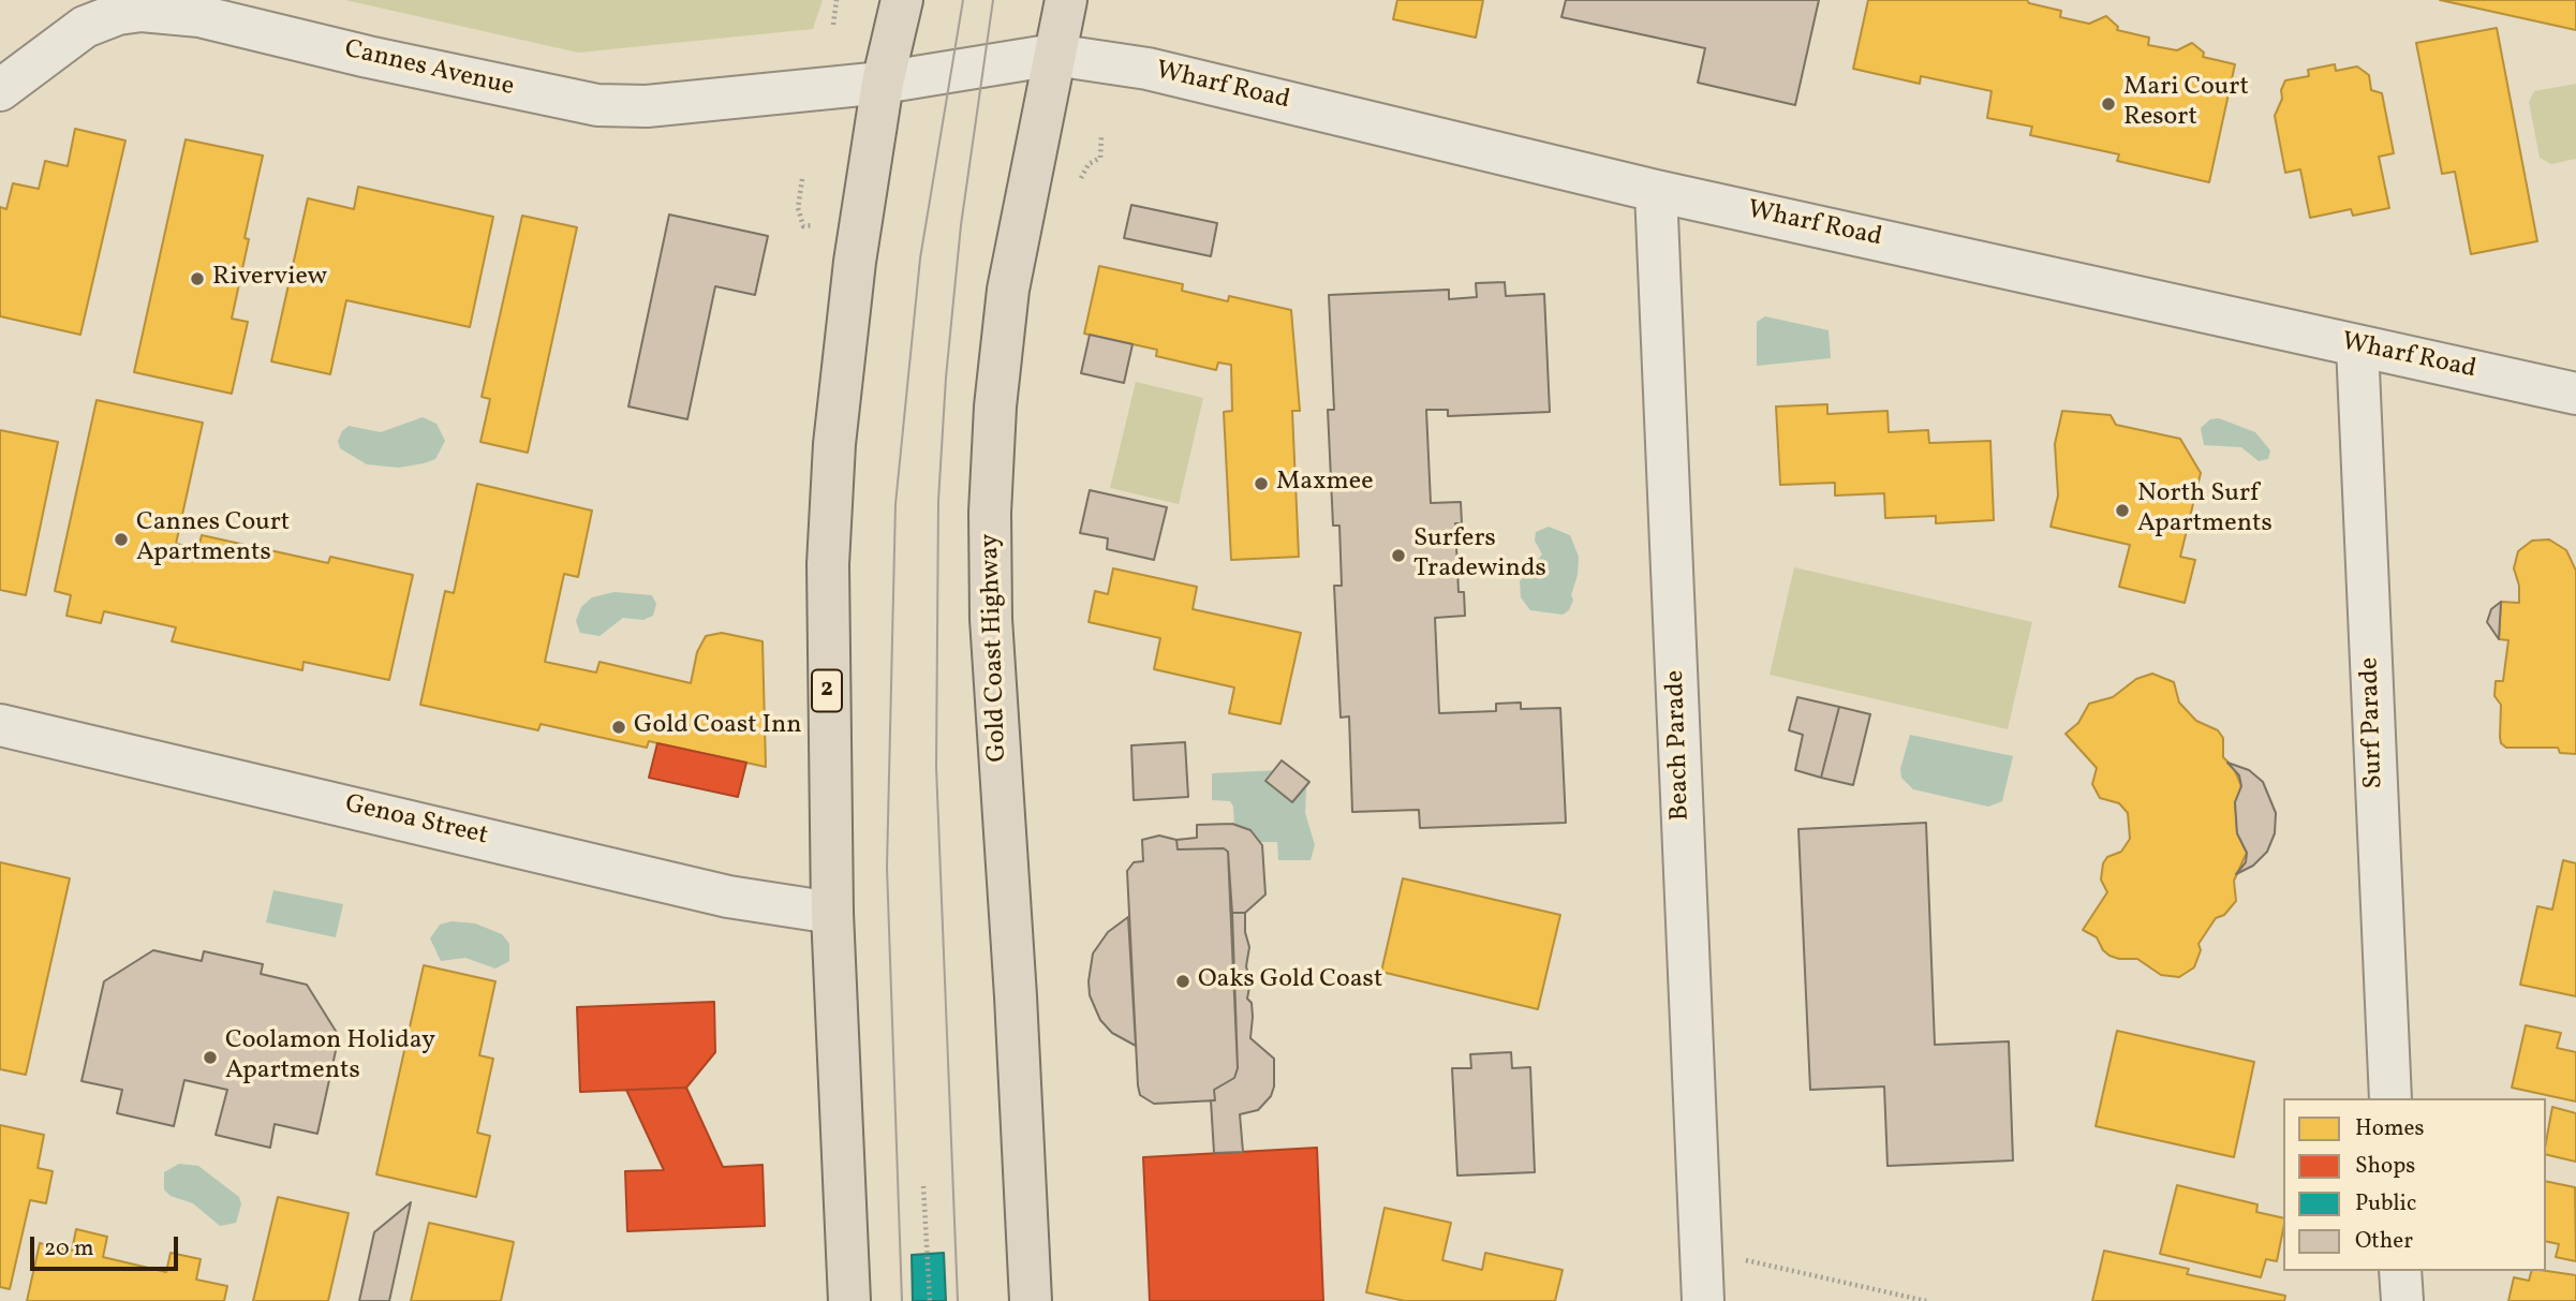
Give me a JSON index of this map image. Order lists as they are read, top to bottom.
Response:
{
  "streets": {
    "highway": ["Gold Coast Highway", "2"],
    "street": [
      "Cannes Avenue",
      "Wharf Road",
      "Surf Parade",
      "Beach Parade",
      "Genoa Street"
    ]
  },
  "crossings": [
    ["Cannes Avenue", "Wharf Road"],
    ["Cannes Avenue", "2"],
    ["Wharf Road", "Gold Coast Highway"],
    ["Wharf Road", "2"],
    ["Wharf Road", "Surf Parade"],
    ["Wharf Road", "Beach Parade"],
    ["2", "Genoa Street"]
  ],
  "places": [
    "Mari Court Resort",
    "Riverview",
    "Maxmee",
    "North Surf Apartments",
    "Cannes Court Apartments",
    "Surfers Tradewinds",
    "Gold Coast Inn",
    "Oaks Gold Coast",
    "Coolamon Holiday Apartments"
  ],
  "legend": [
    "Homes",
    "Shops",
    "Public",
    "Other"
  ],
  "scale_bar": "20 m"
}
